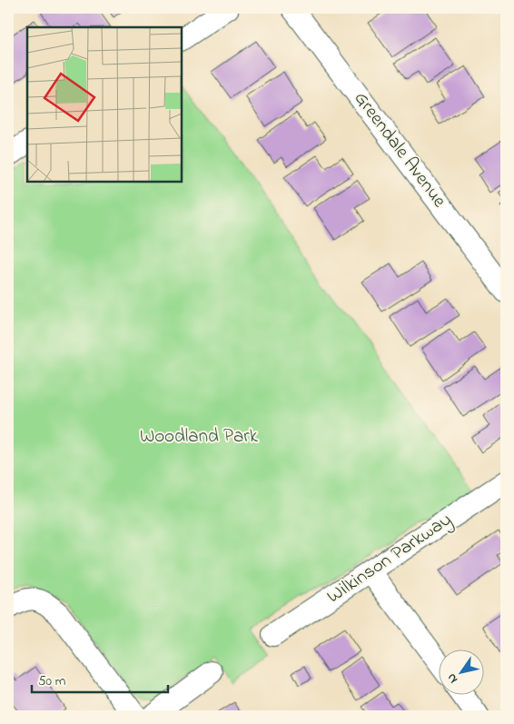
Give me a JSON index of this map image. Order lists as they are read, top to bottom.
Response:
{
  "streets": {
    "street": ["Greendale Avenue", "Wilkinson Parkway"]
  },
  "parks": ["Woodland Park"],
  "scale_bar": "50 m",
  "north": "bottom left"
}
